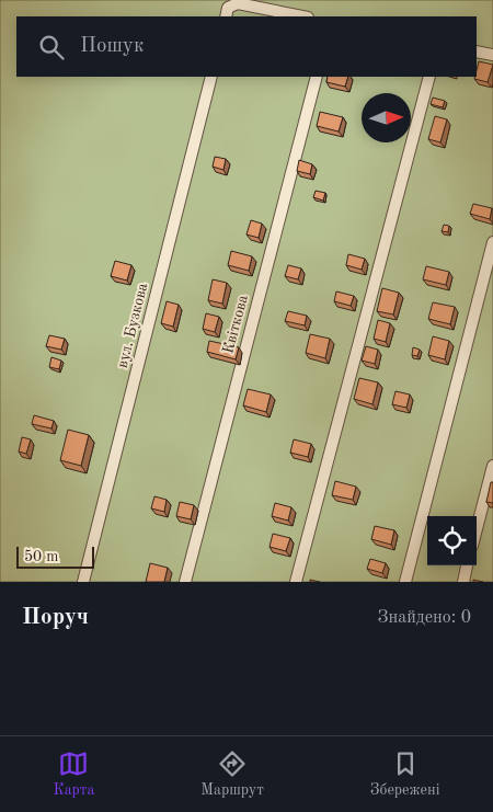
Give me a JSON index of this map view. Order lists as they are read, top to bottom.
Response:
{
  "streets": {
    "street": ["Квіткова", "вул. Бузкова"]
  },
  "scale_bar": "50 m",
  "north": "right",
  "page": {
    "search": "Пошук",
    "scale": "50 m",
    "heading": ["Поруч", "Знайдено: 0"],
    "nav": ["Карта", "Маршрут", "Збережені"]
  }
}
